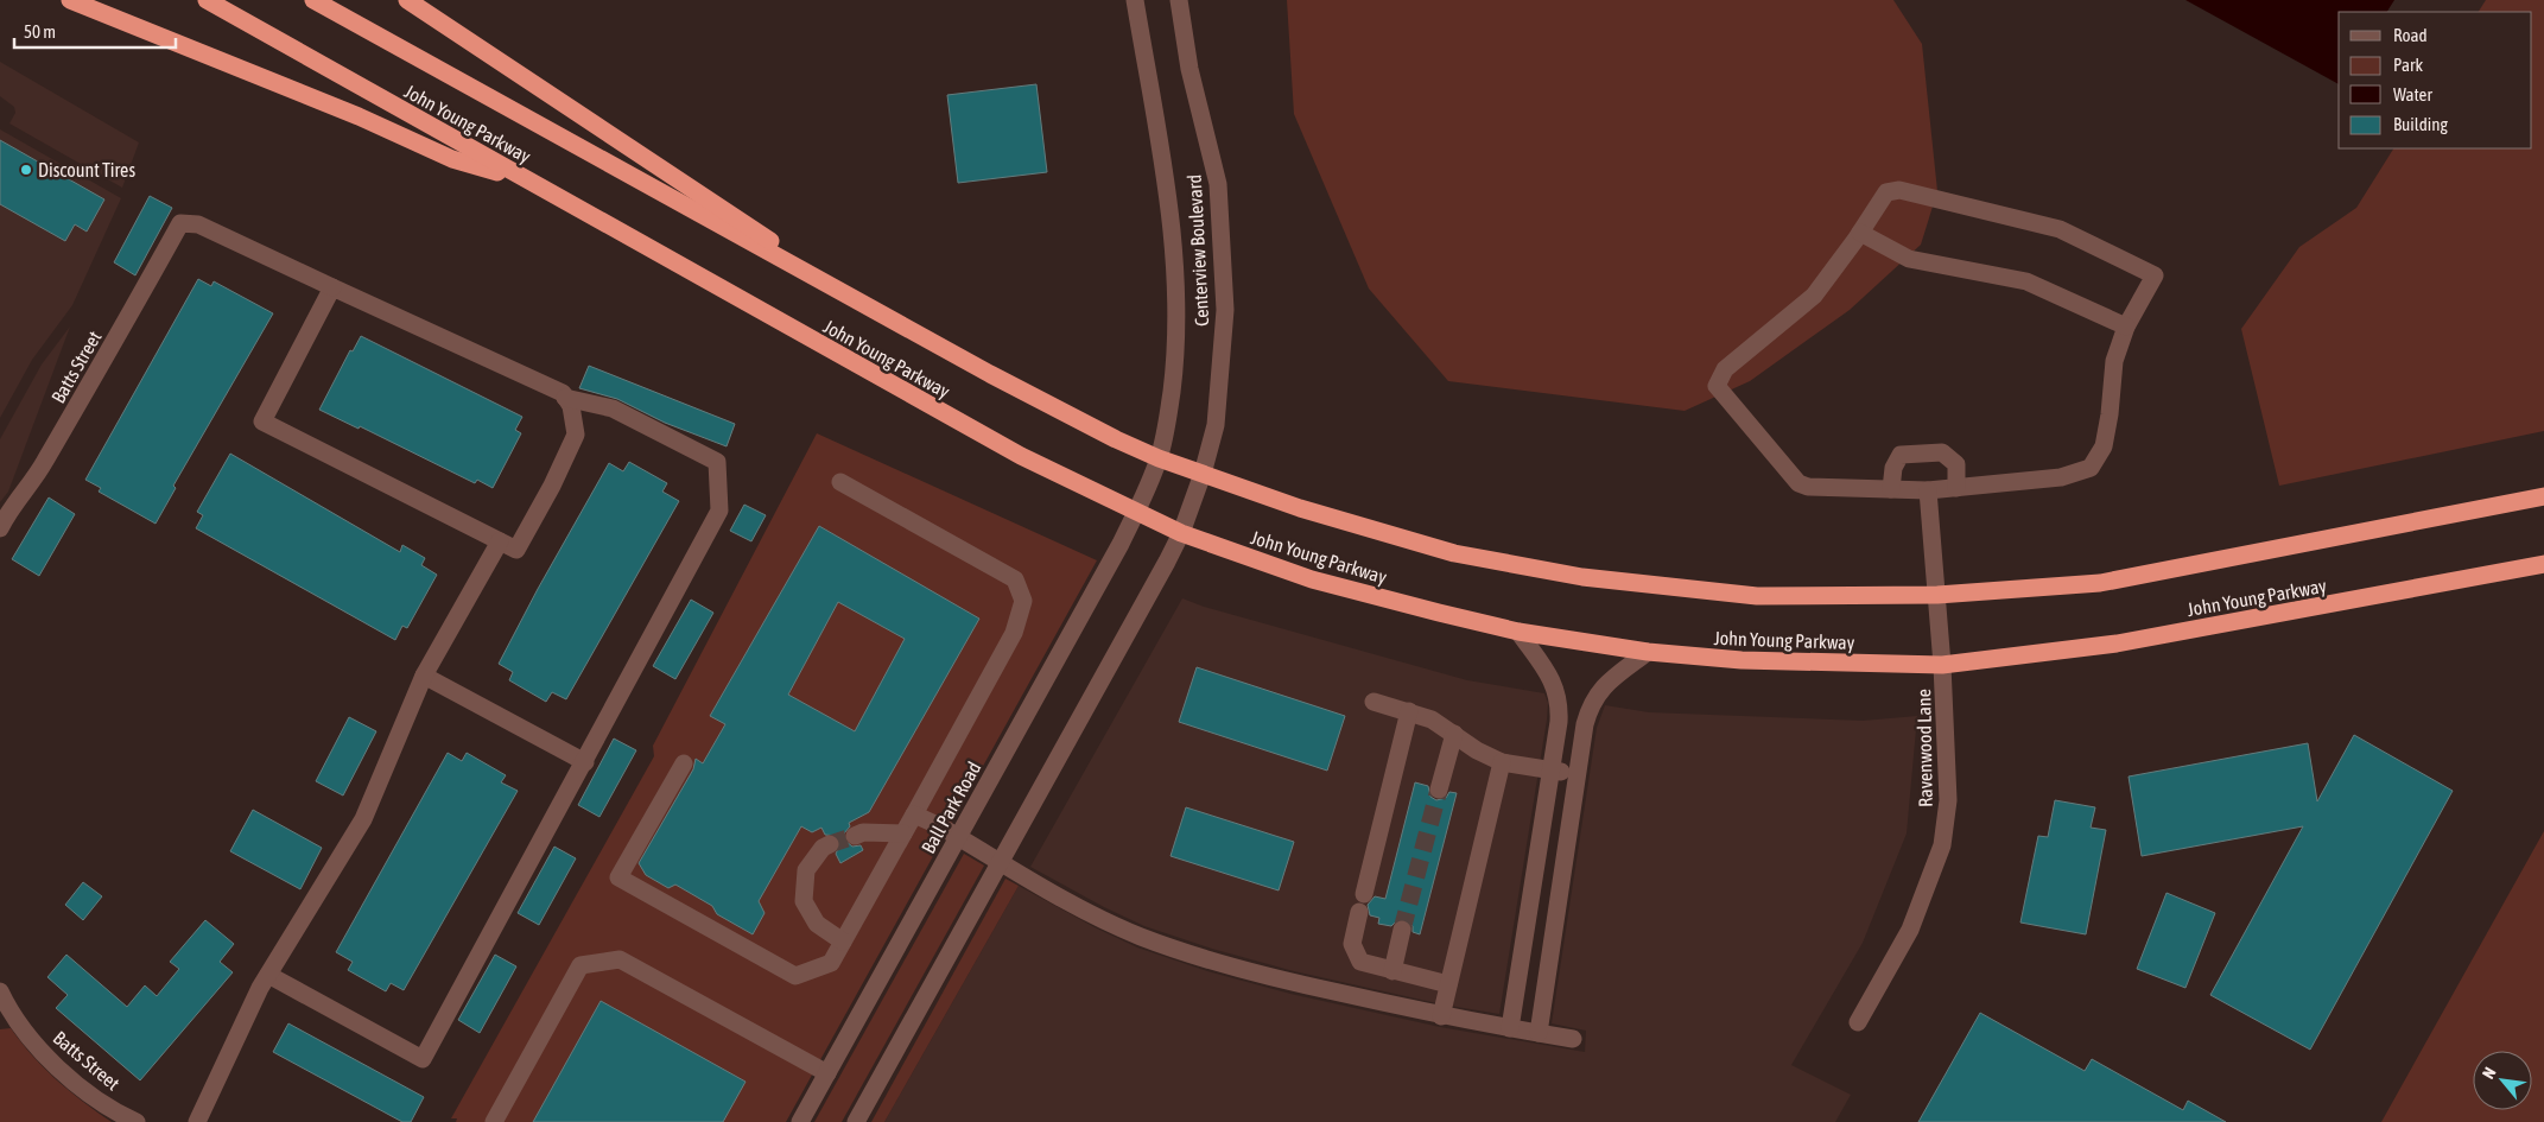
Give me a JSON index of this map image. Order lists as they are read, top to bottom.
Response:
{
  "streets": {
    "highway": ["John Young Parkway"],
    "street": [
      "Centerview Boulevard",
      "Batts Street",
      "Ravenwood Lane",
      "Ball Park Road"
    ]
  },
  "crossings": [
    ["John Young Parkway", "Centerview Boulevard"],
    ["John Young Parkway", "Ravenwood Lane"],
    ["John Young Parkway", "Ball Park Road"],
    ["Centerview Boulevard", "Ball Park Road"]
  ],
  "places": ["Discount Tires"],
  "legend": [
    "Road",
    "Park",
    "Water",
    "Building"
  ],
  "scale_bar": "50 m",
  "north": "top left"
}
